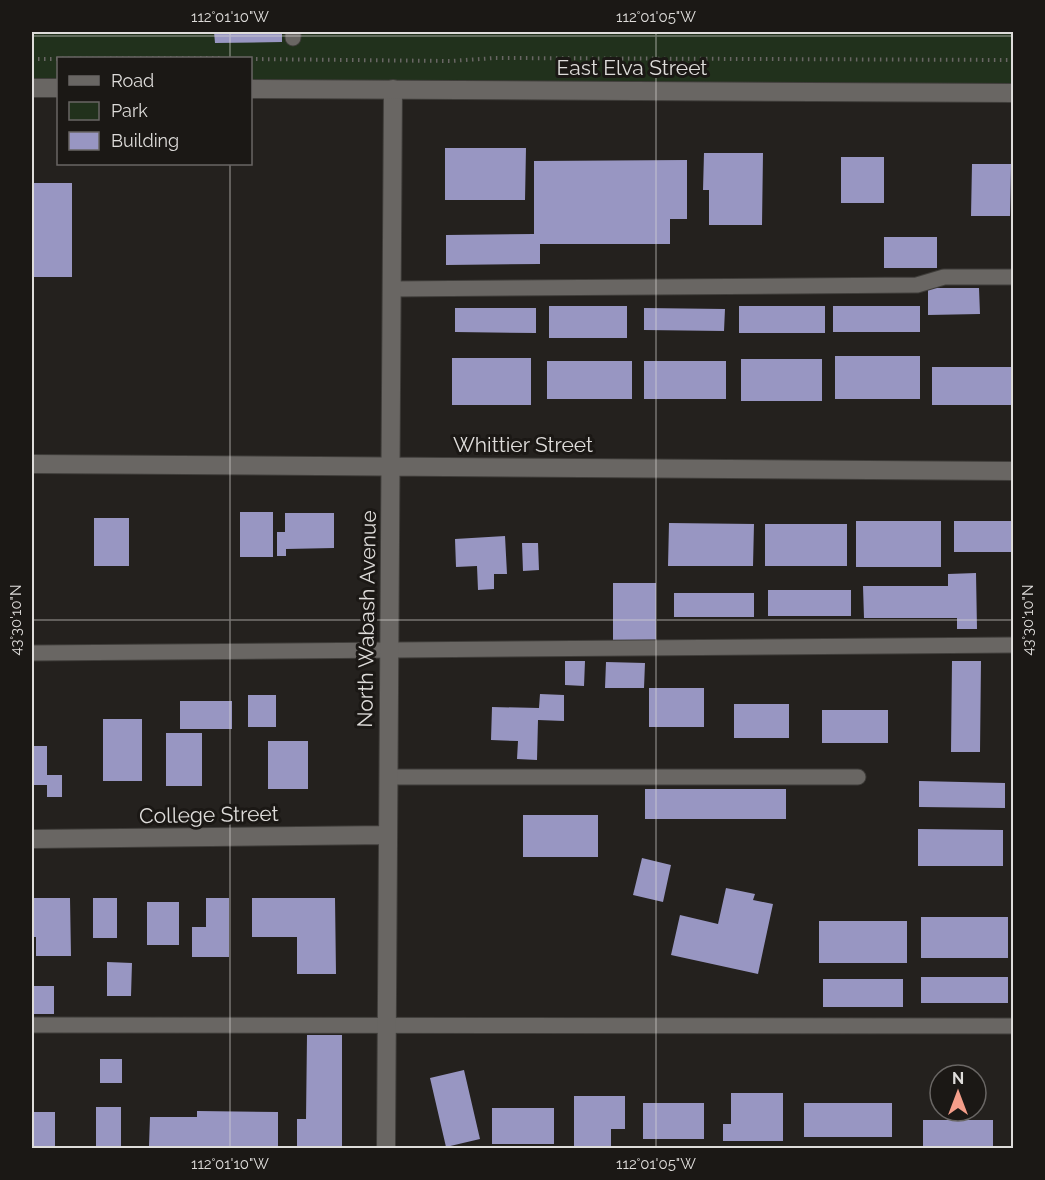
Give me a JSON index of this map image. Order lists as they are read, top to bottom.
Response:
{
  "streets": {
    "street": [
      "East Elva Street",
      "Whittier Street",
      "North Wabash Avenue",
      "College Street"
    ]
  },
  "crossings": [
    ["East Elva Street", "North Wabash Avenue"],
    ["Whittier Street", "North Wabash Avenue"],
    ["North Wabash Avenue", "College Street"]
  ],
  "legend": ["Road", "Park", "Building"],
  "north": "top",
  "coordinates": ["112°01'10\"W", "112°01'05\"W", "43°30'10\"N"]
}
